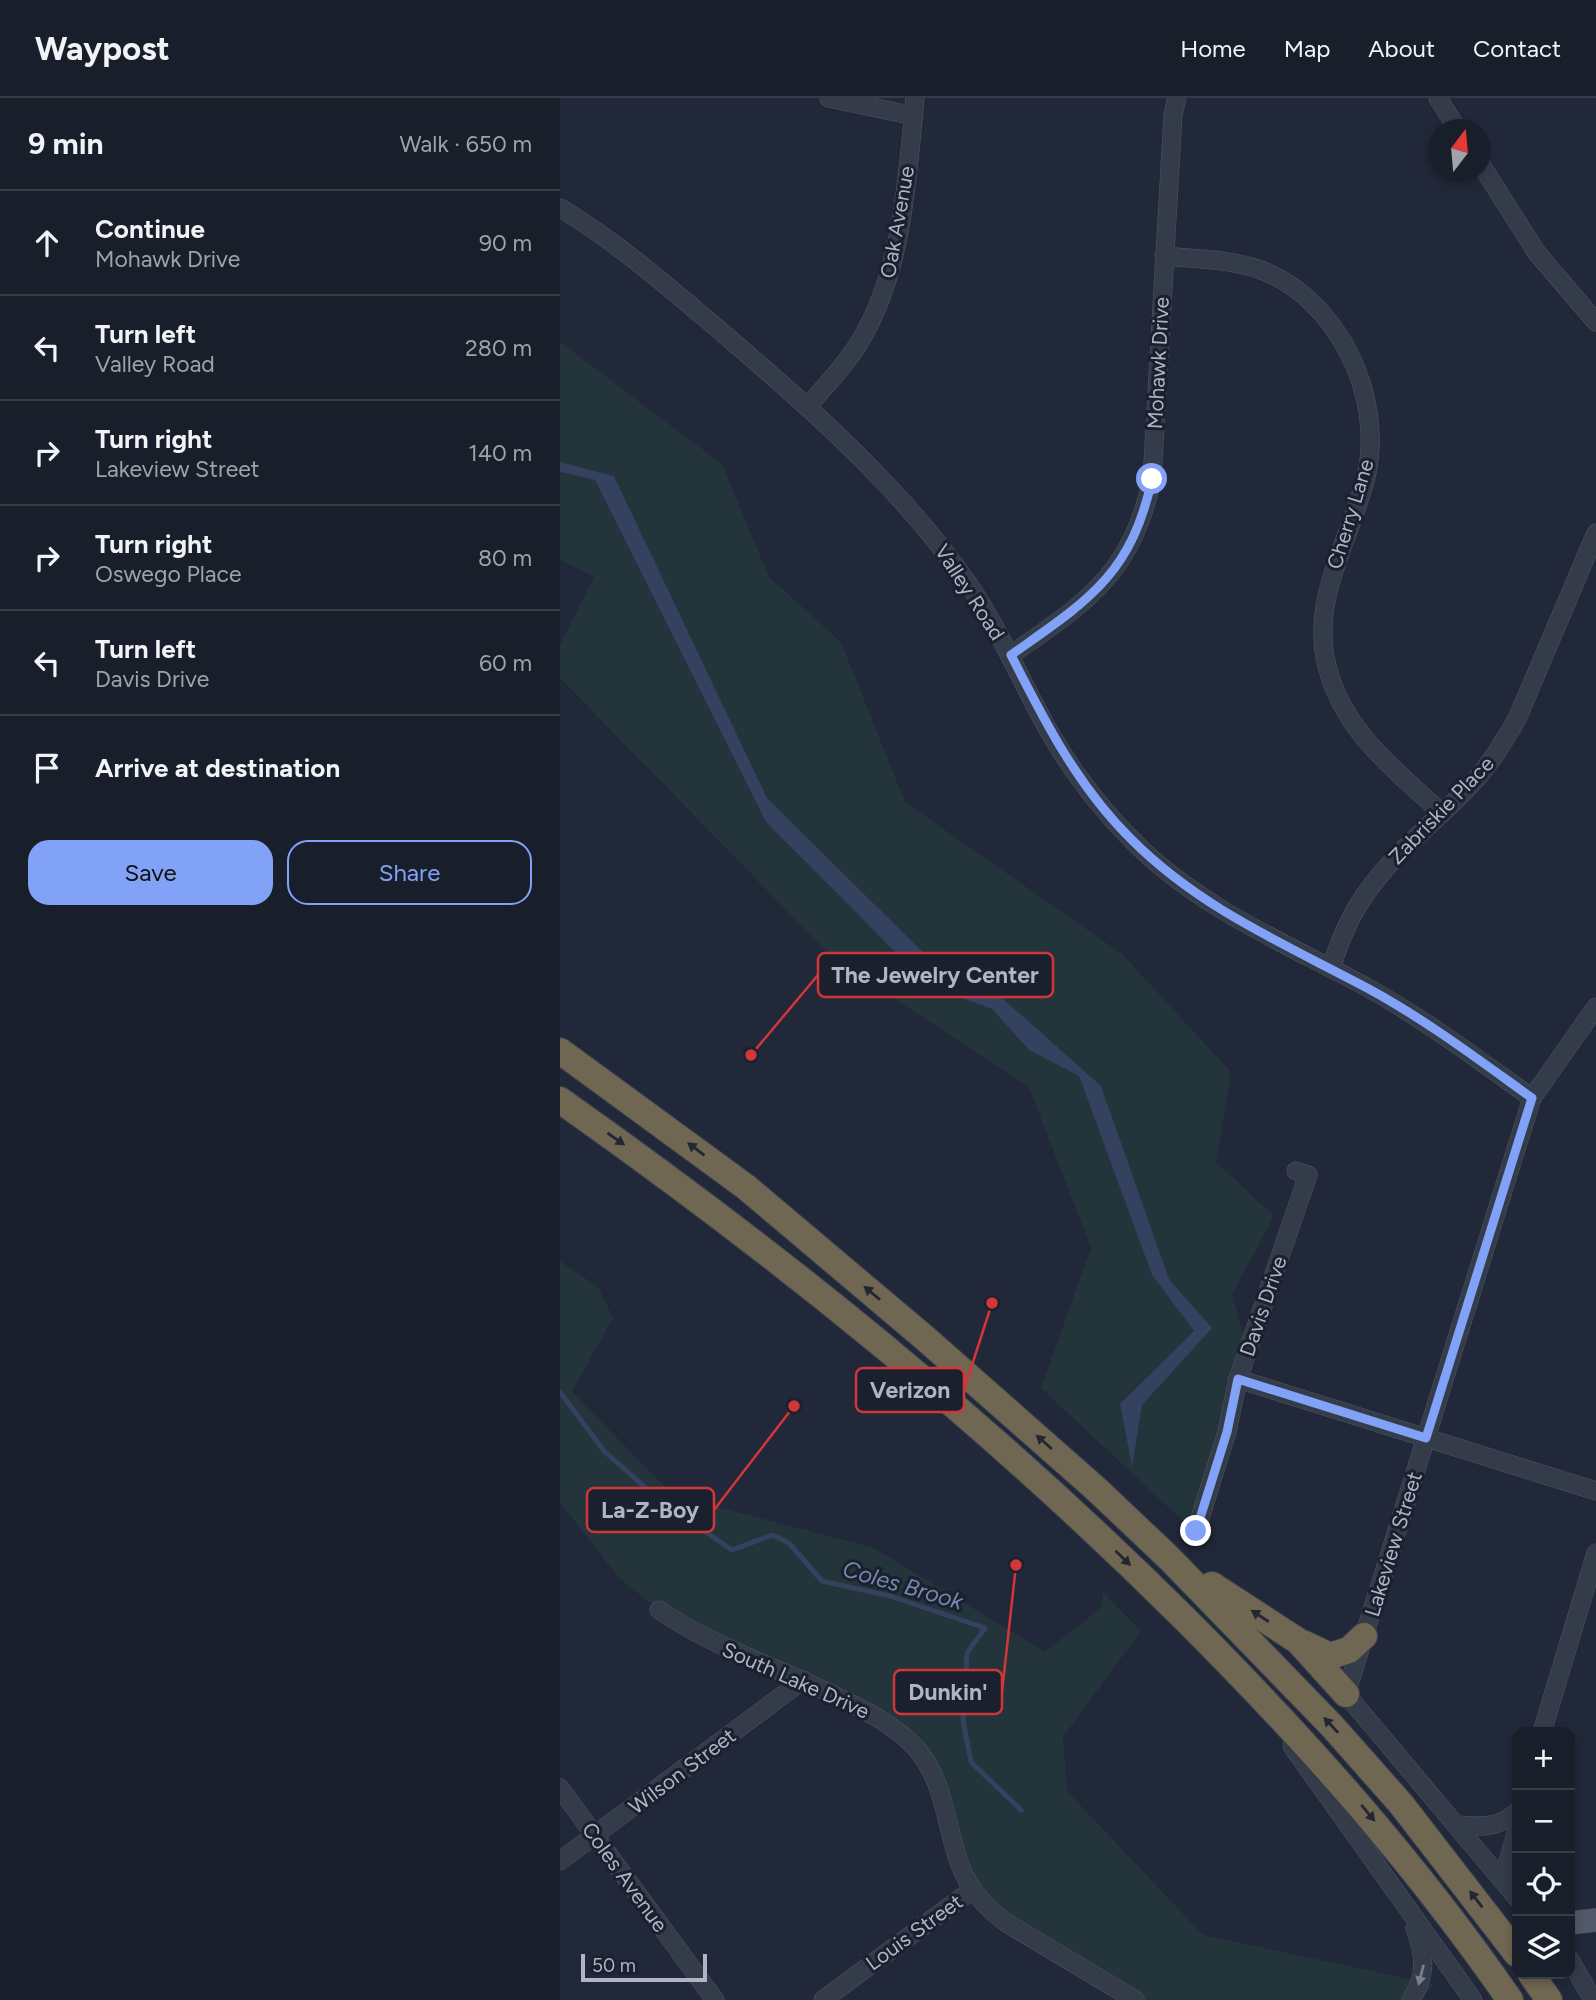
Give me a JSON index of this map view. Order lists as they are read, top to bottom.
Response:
{
  "streets": {
    "street": [
      "Oak Avenue",
      "Mohawk Drive",
      "Cherry Lane",
      "Valley Road",
      "Zabriskie Place",
      "Davis Drive",
      "Lakeview Street",
      "South Lake Drive",
      "Wilson Street",
      "Coles Avenue",
      "Louis Street"
    ]
  },
  "crossings": [
    ["Oak Avenue", "Valley Road"],
    ["Mohawk Drive", "Cherry Lane"],
    ["Mohawk Drive", "Valley Road"],
    ["Cherry Lane", "Zabriskie Place"],
    ["Valley Road", "Zabriskie Place"],
    ["Valley Road", "Lakeview Street"],
    ["South Lake Drive", "Wilson Street"],
    ["South Lake Drive", "Louis Street"],
    ["Wilson Street", "Coles Avenue"]
  ],
  "water": ["Coles Brook"],
  "places": [
    "The Jewelry Center",
    "Verizon",
    "La-Z-Boy",
    "Dunkin'"
  ],
  "scale_bar": "50 m",
  "north": "top",
  "page": {
    "header": "Waypost",
    "nav": [
      "Home",
      "Map",
      "About",
      "Contact"
    ],
    "heading": ["9 min", "Walk · 650 m"],
    "list": [
      ["Continue", "Mohawk Drive", "90 m"],
      ["Turn left", "Valley Road", "280 m"],
      ["Turn right", "Lakeview Street", "140 m"],
      ["Turn right", "Oswego Place", "80 m"],
      ["Turn left", "Davis Drive", "60 m"],
      "Arrive at destination"
    ],
    "buttons": ["Save", "Share"],
    "map_buttons": ["+", "−"],
    "scale": "50 m"
  }
}
